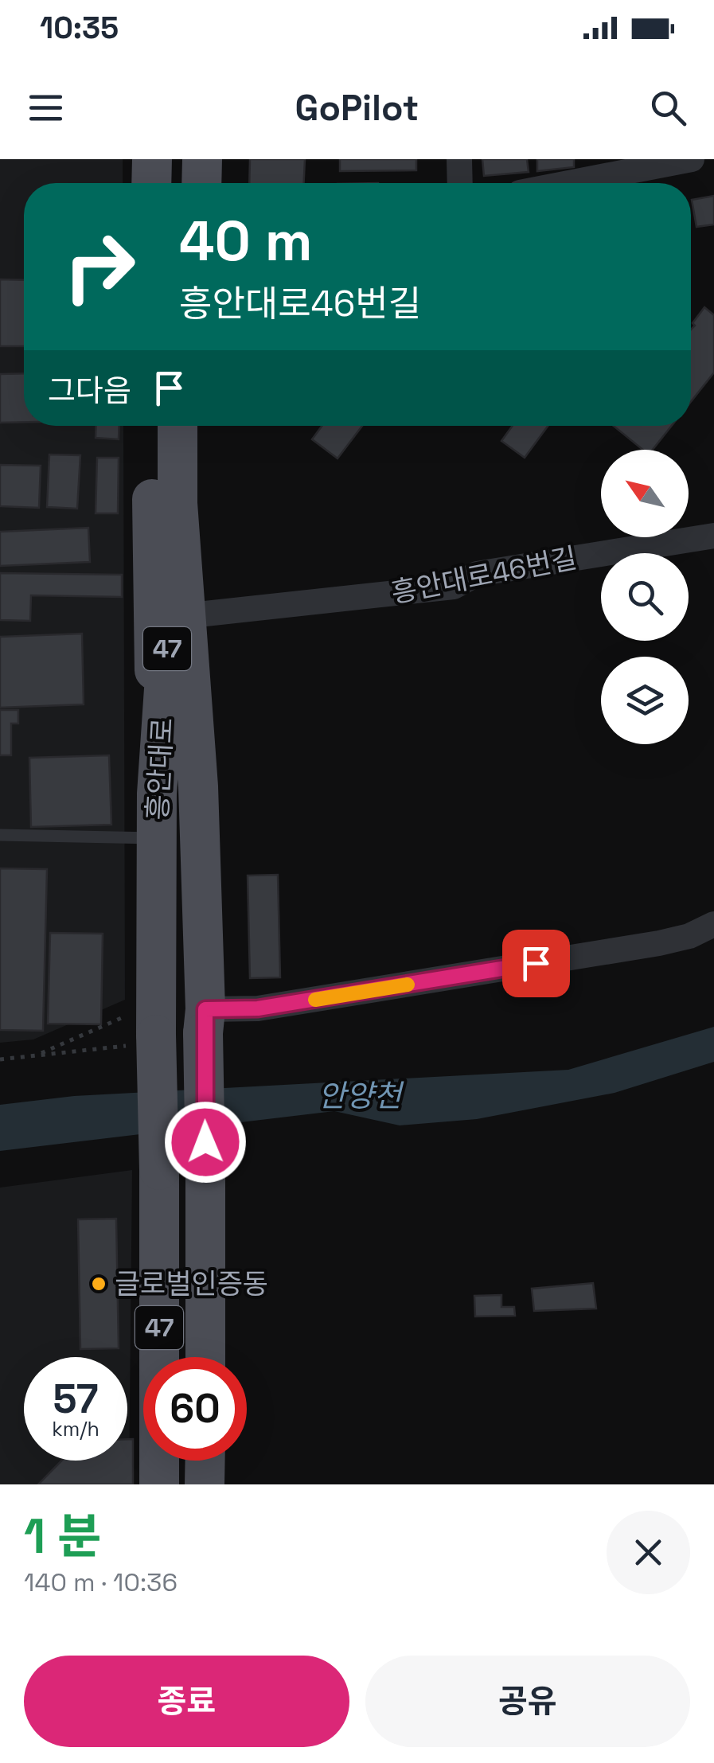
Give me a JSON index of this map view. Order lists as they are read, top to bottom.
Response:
{
  "streets": {
    "main road": ["47", "흥안대로"],
    "street": ["흥안대로46번길"]
  },
  "crossings": [
    ["47", "흥안대로"]
  ],
  "water": ["안양천"],
  "places": ["글로벌인증동"],
  "north": "top left",
  "page": {
    "status": "10:35",
    "header": "GoPilot",
    "turn": ["40 m", "흥안대로46번길"],
    "then": "그다음",
    "speed": "57 km/h",
    "limit": "60",
    "heading": ["1 분", "140 m · 10:36"],
    "buttons": ["종료", "공유"]
  }
}
